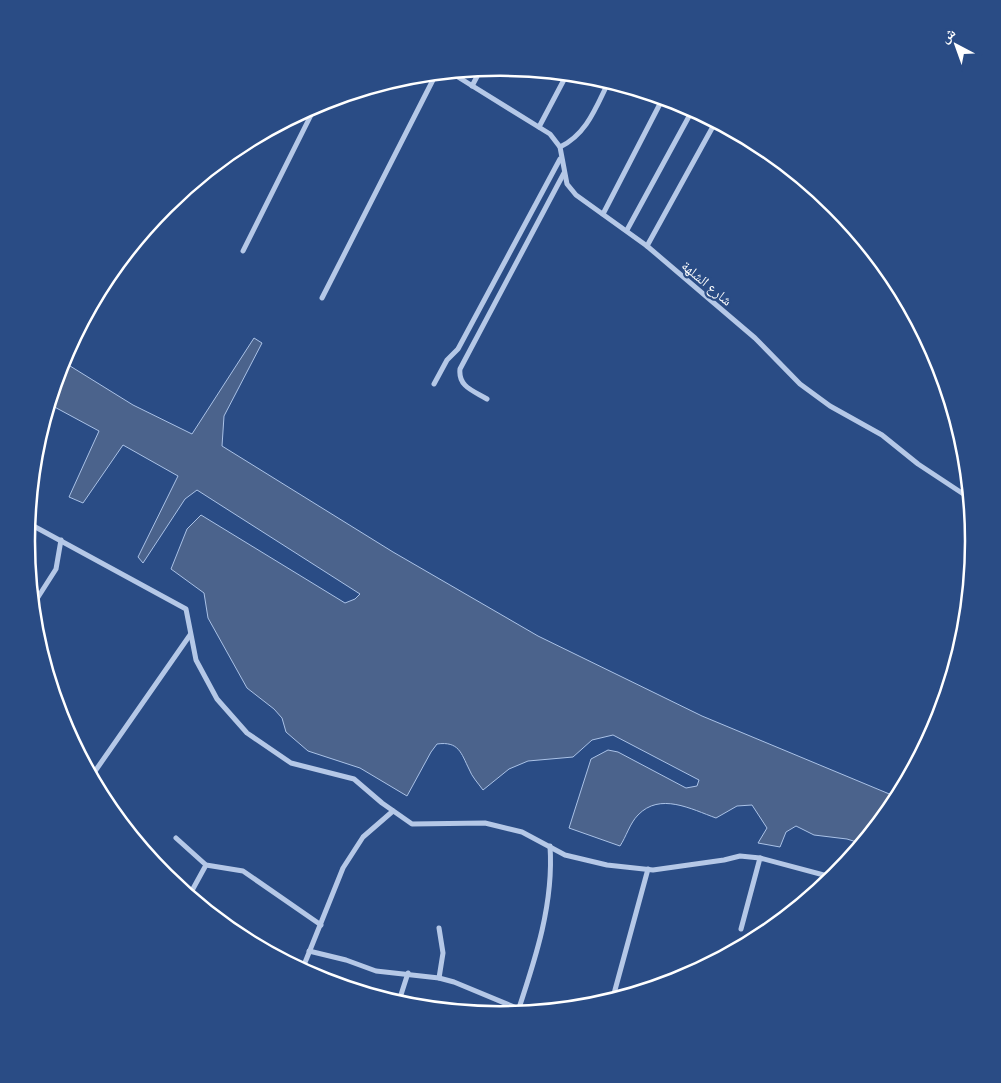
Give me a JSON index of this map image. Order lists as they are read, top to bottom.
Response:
{
  "streets": {
    "street": ["شارع الشلهة"]
  },
  "north": "top left"
}
